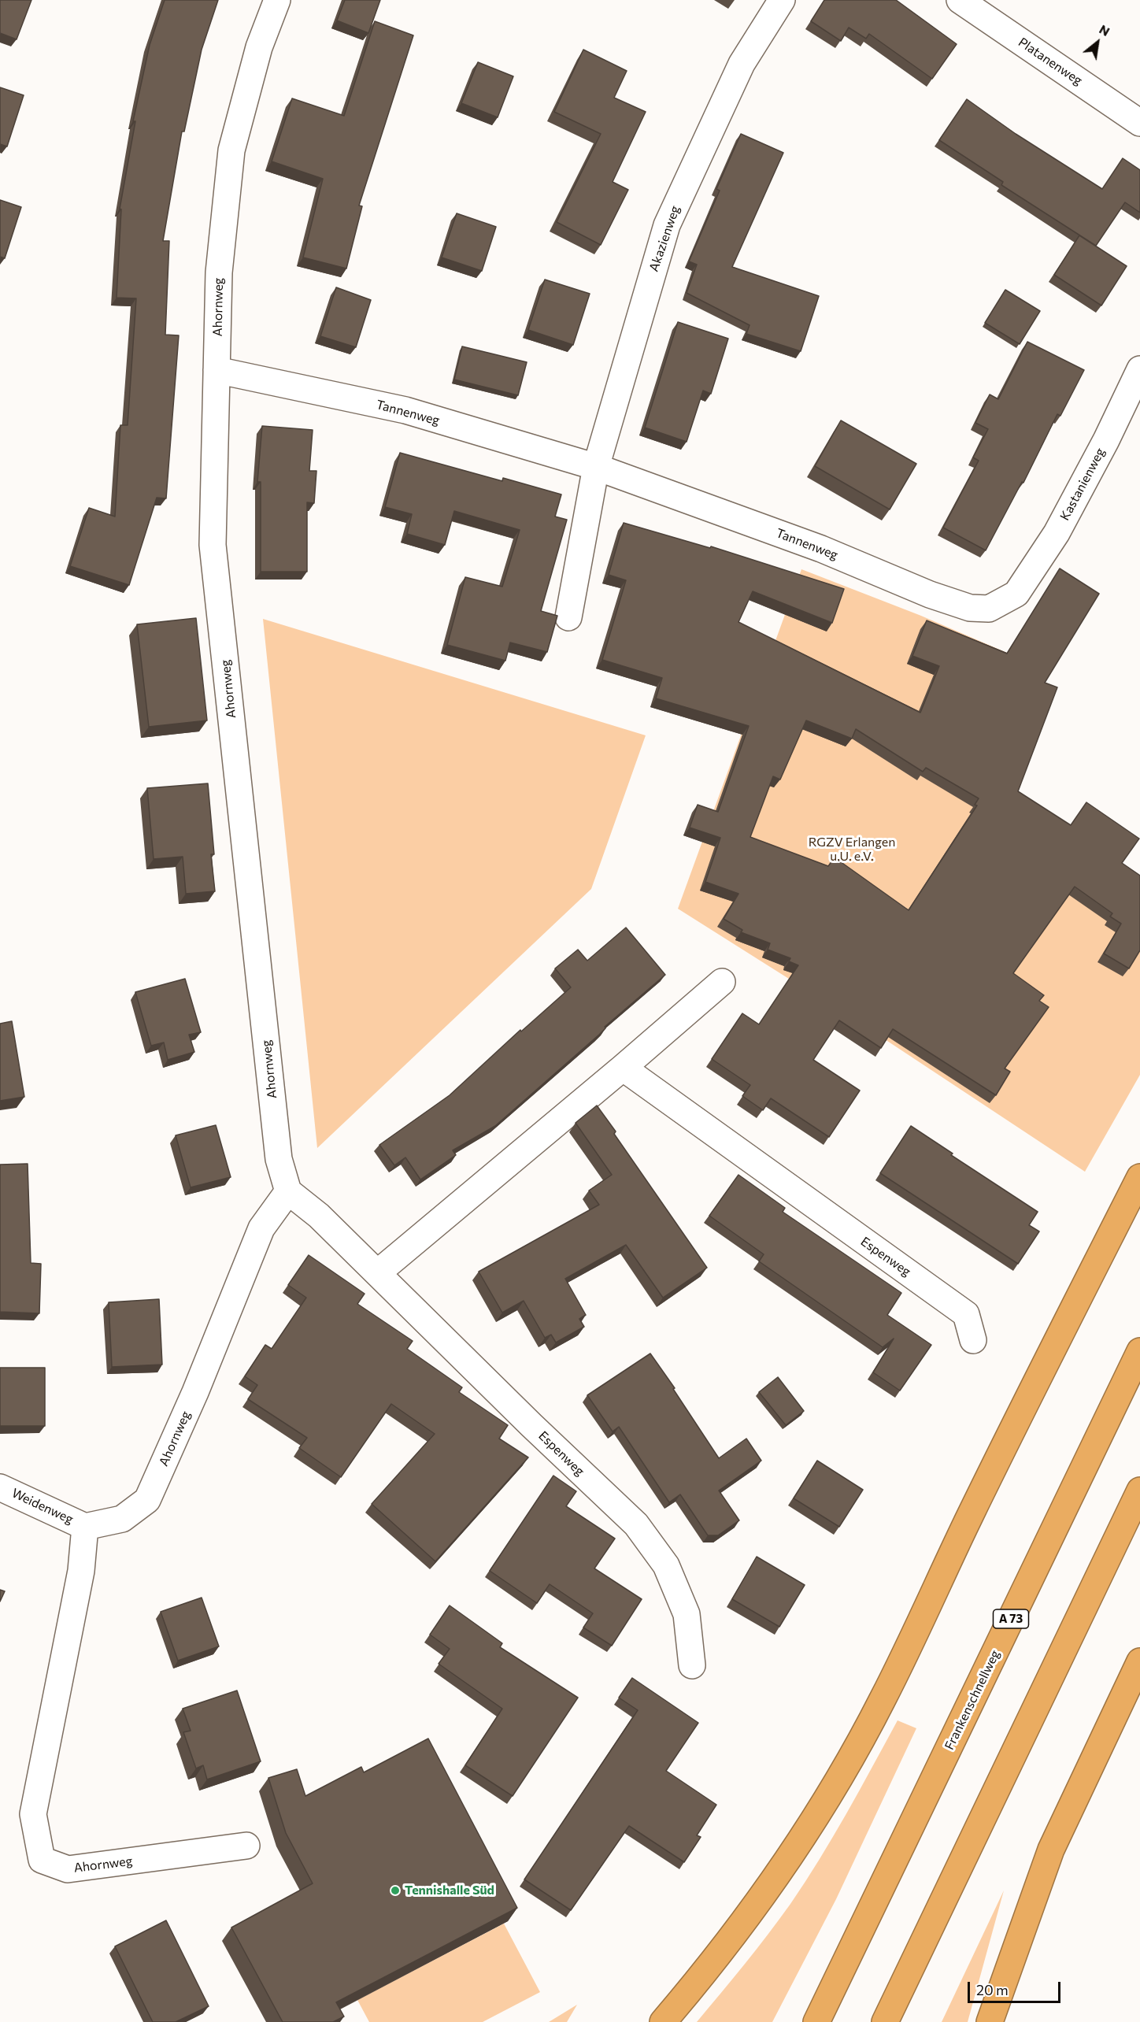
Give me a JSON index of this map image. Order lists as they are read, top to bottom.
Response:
{
  "streets": {
    "highway": ["A 73", "Frankenschnellweg"],
    "street": [
      "Platanenweg",
      "Akazienweg",
      "Ahornweg",
      "Tannenweg",
      "Kastanienweg",
      "Espenweg",
      "Weidenweg"
    ]
  },
  "crossings": [
    ["Akazienweg", "Tannenweg"],
    ["Ahornweg", "Tannenweg"],
    ["Ahornweg", "Espenweg"],
    ["Ahornweg", "Weidenweg"],
    ["Tannenweg", "Kastanienweg"]
  ],
  "parks": ["RGZV Erlangen u.U. e.V."],
  "places": ["Tennishalle Süd"],
  "scale_bar": "20 m",
  "north": "top right"
}
